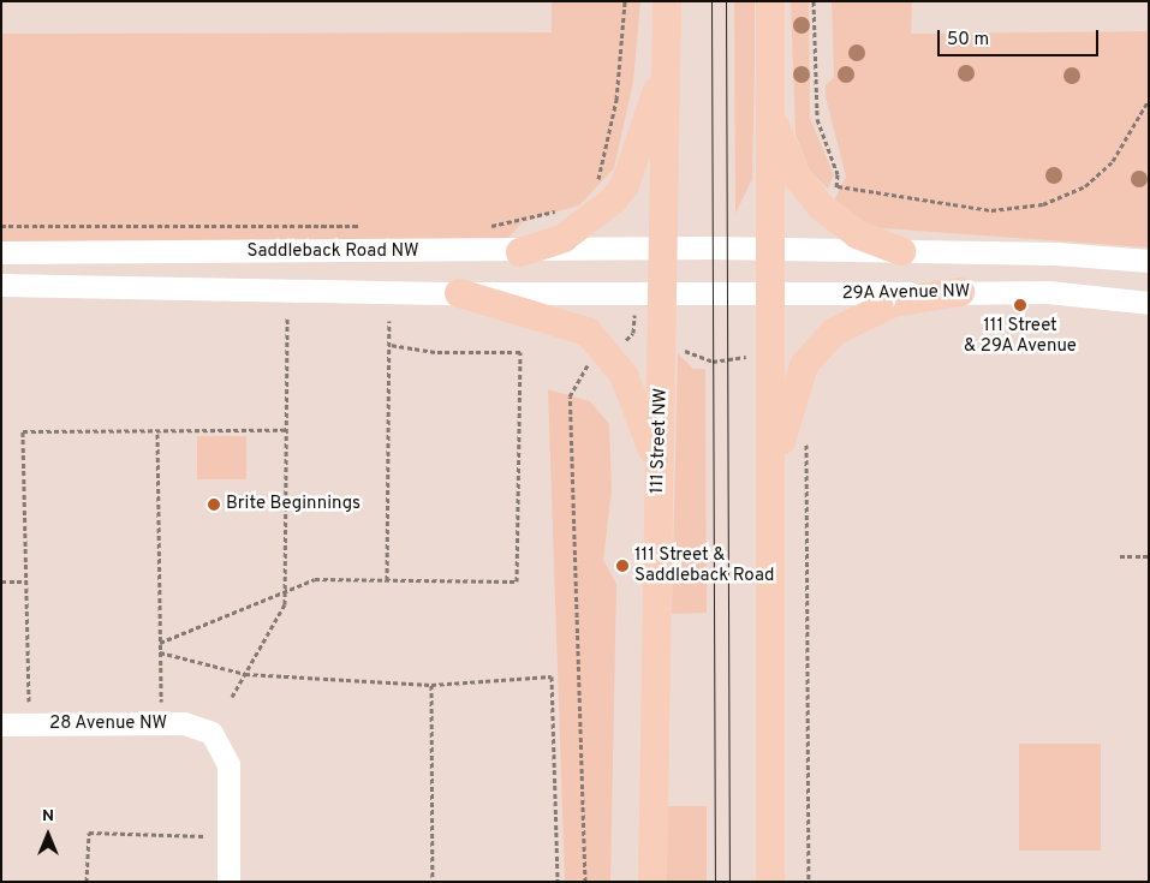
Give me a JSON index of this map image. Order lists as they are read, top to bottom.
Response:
{
  "streets": {
    "main road": ["111 Street NW"],
    "street": ["Saddleback Road NW", "29A Avenue NW", "28 Avenue NW"]
  },
  "crossings": [
    ["Saddleback Road NW", "29A Avenue NW"],
    ["Saddleback Road NW", "111 Street NW"],
    ["29A Avenue NW", "111 Street NW"]
  ],
  "places": ["111 Street & 29A Avenue", "Brite Beginnings", "111 Street & Saddleback Road"],
  "scale_bar": "50 m",
  "north": "top"
}
